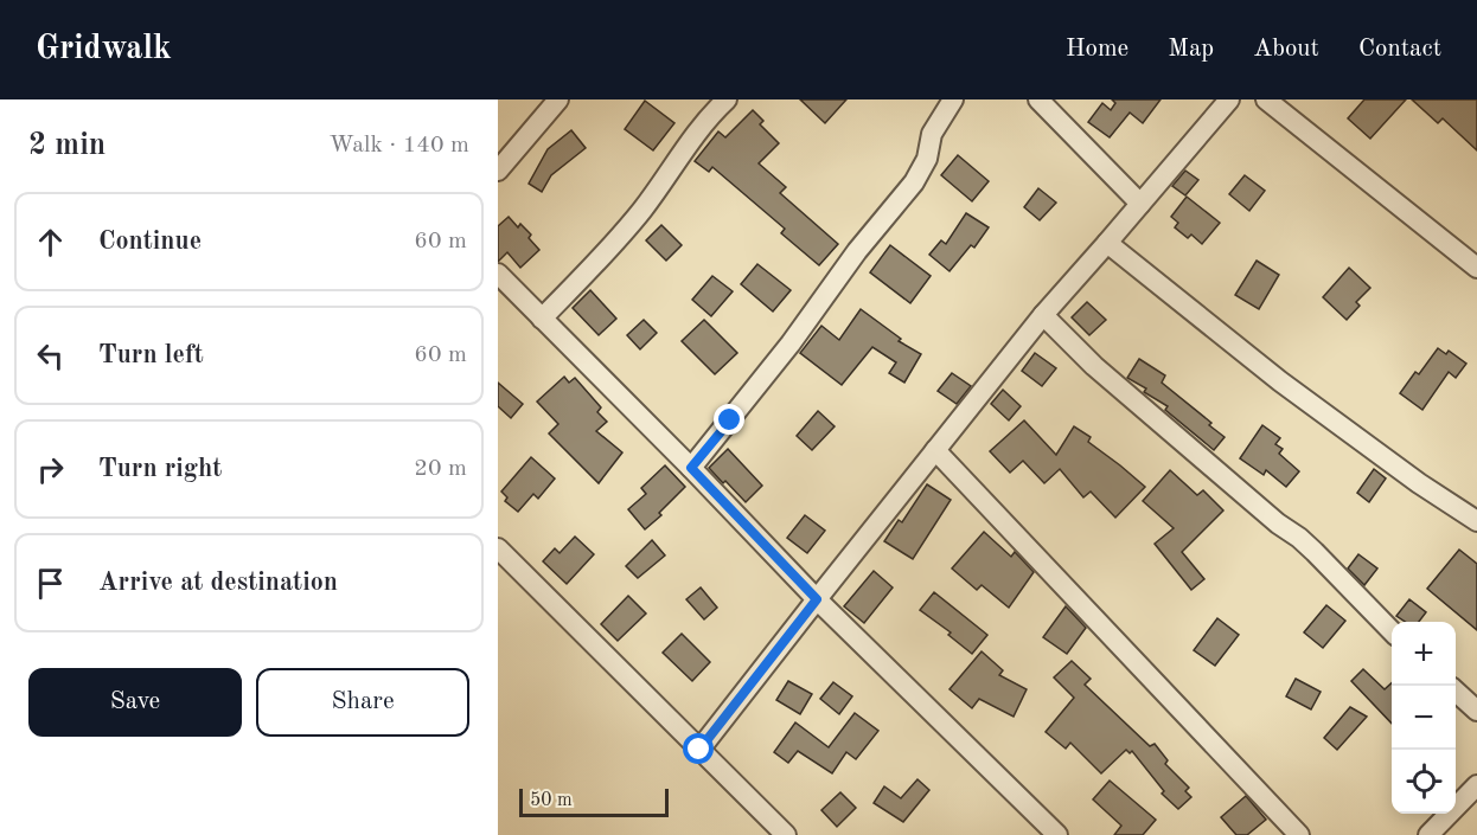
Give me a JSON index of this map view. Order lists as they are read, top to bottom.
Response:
{
  "scale_bar": "50 m",
  "page": {
    "header": "Gridwalk",
    "nav": [
      "Home",
      "Map",
      "About",
      "Contact"
    ],
    "heading": ["2 min", "Walk · 140 m"],
    "list": [
      ["Continue", "60 m"],
      ["Turn left", "60 m"],
      ["Turn right", "20 m"],
      "Arrive at destination"
    ],
    "map_buttons": ["+", "−"],
    "buttons": ["Save", "Share"],
    "scale": "50 m"
  }
}
